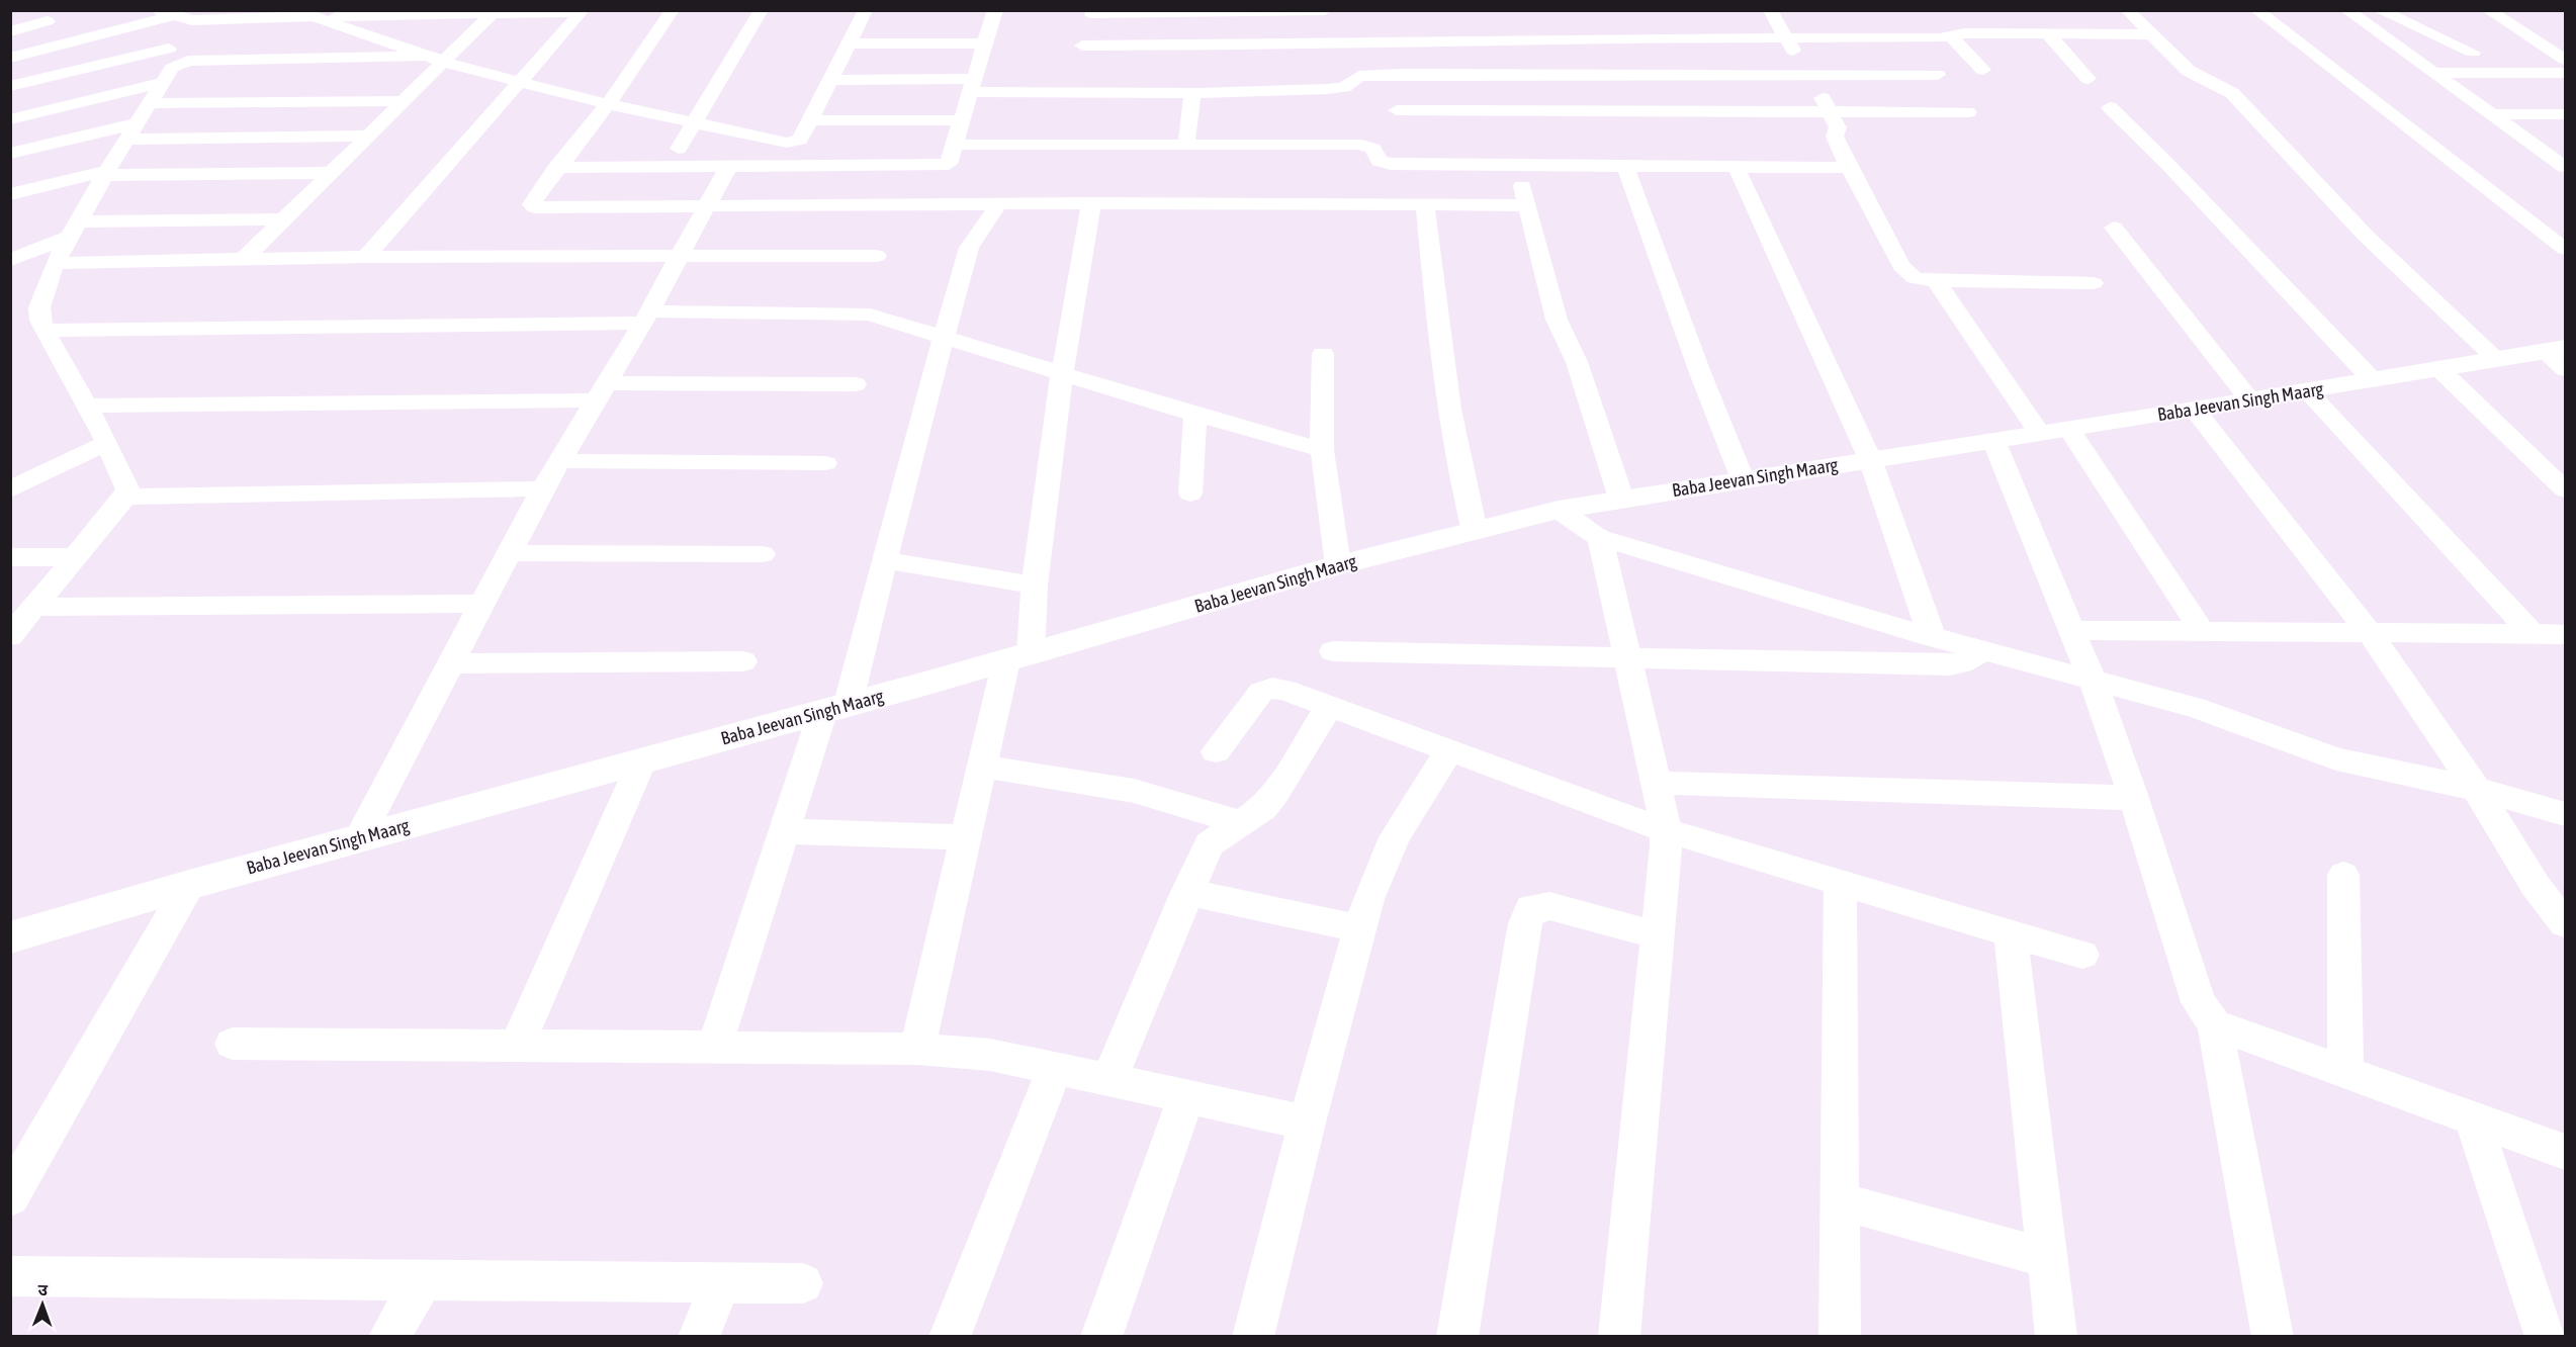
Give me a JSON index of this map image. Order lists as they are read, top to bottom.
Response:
{
  "streets": {
    "street": ["Baba Jeevan Singh Maarg"]
  },
  "north": "top"
}
